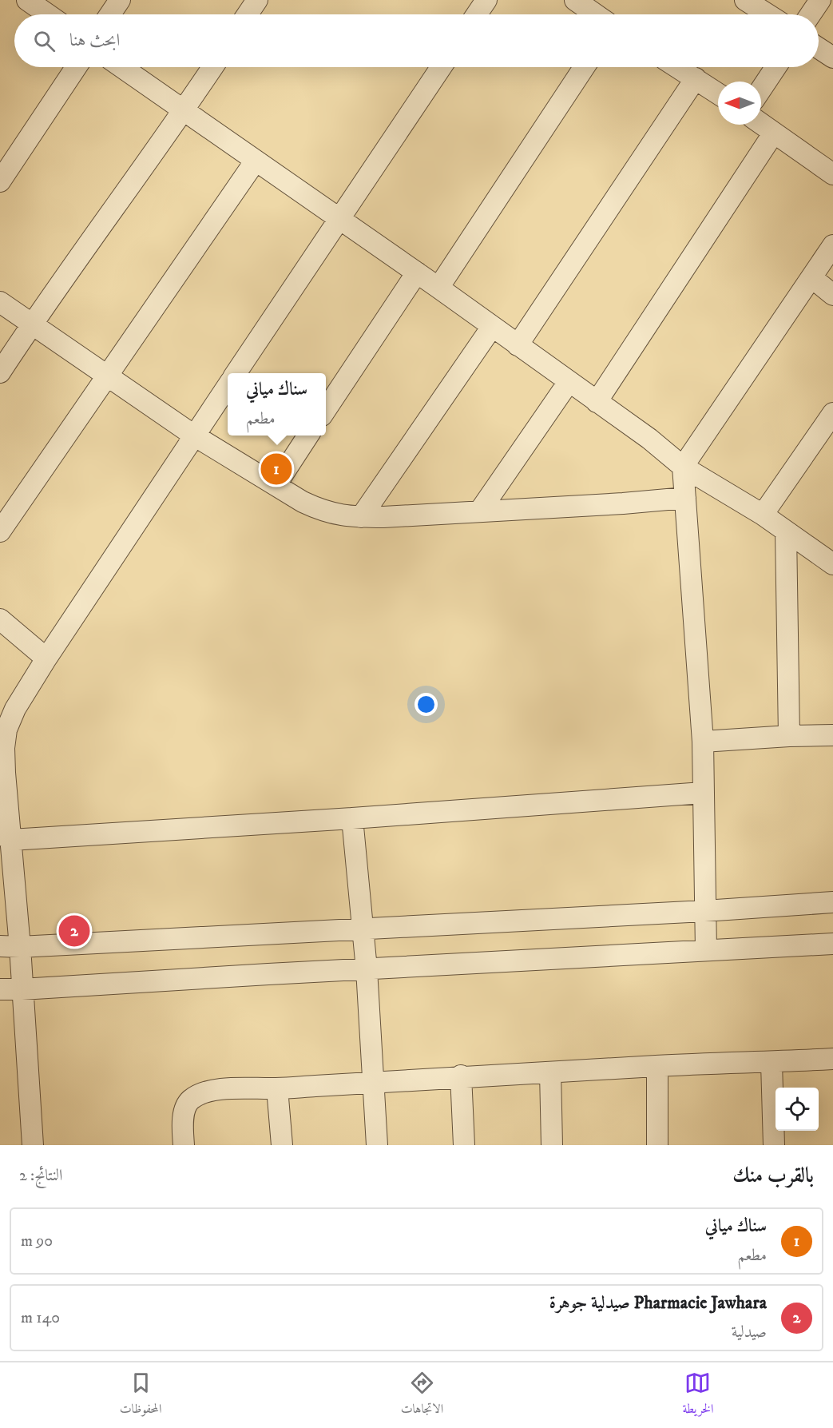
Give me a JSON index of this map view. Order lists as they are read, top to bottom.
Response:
{
  "north": "left",
  "page": {
    "search": "ابحث هنا",
    "popup": ["سناك مياني", "مطعم"],
    "pins": ["1", "2"],
    "heading": ["بالقرب منك", "النتائج: 2"],
    "list": [
      {
        "mark": "1",
        "name": "سناك مياني",
        "note": "مطعم",
        "value": "90 m"
      },
      {
        "mark": "2",
        "name": "Pharmacie Jawhara صيدلية جوهرة",
        "note": "صيدلية",
        "value": "140 m"
      }
    ],
    "nav": ["الخريطة", "الاتجاهات", "المحفوظات"]
  }
}
